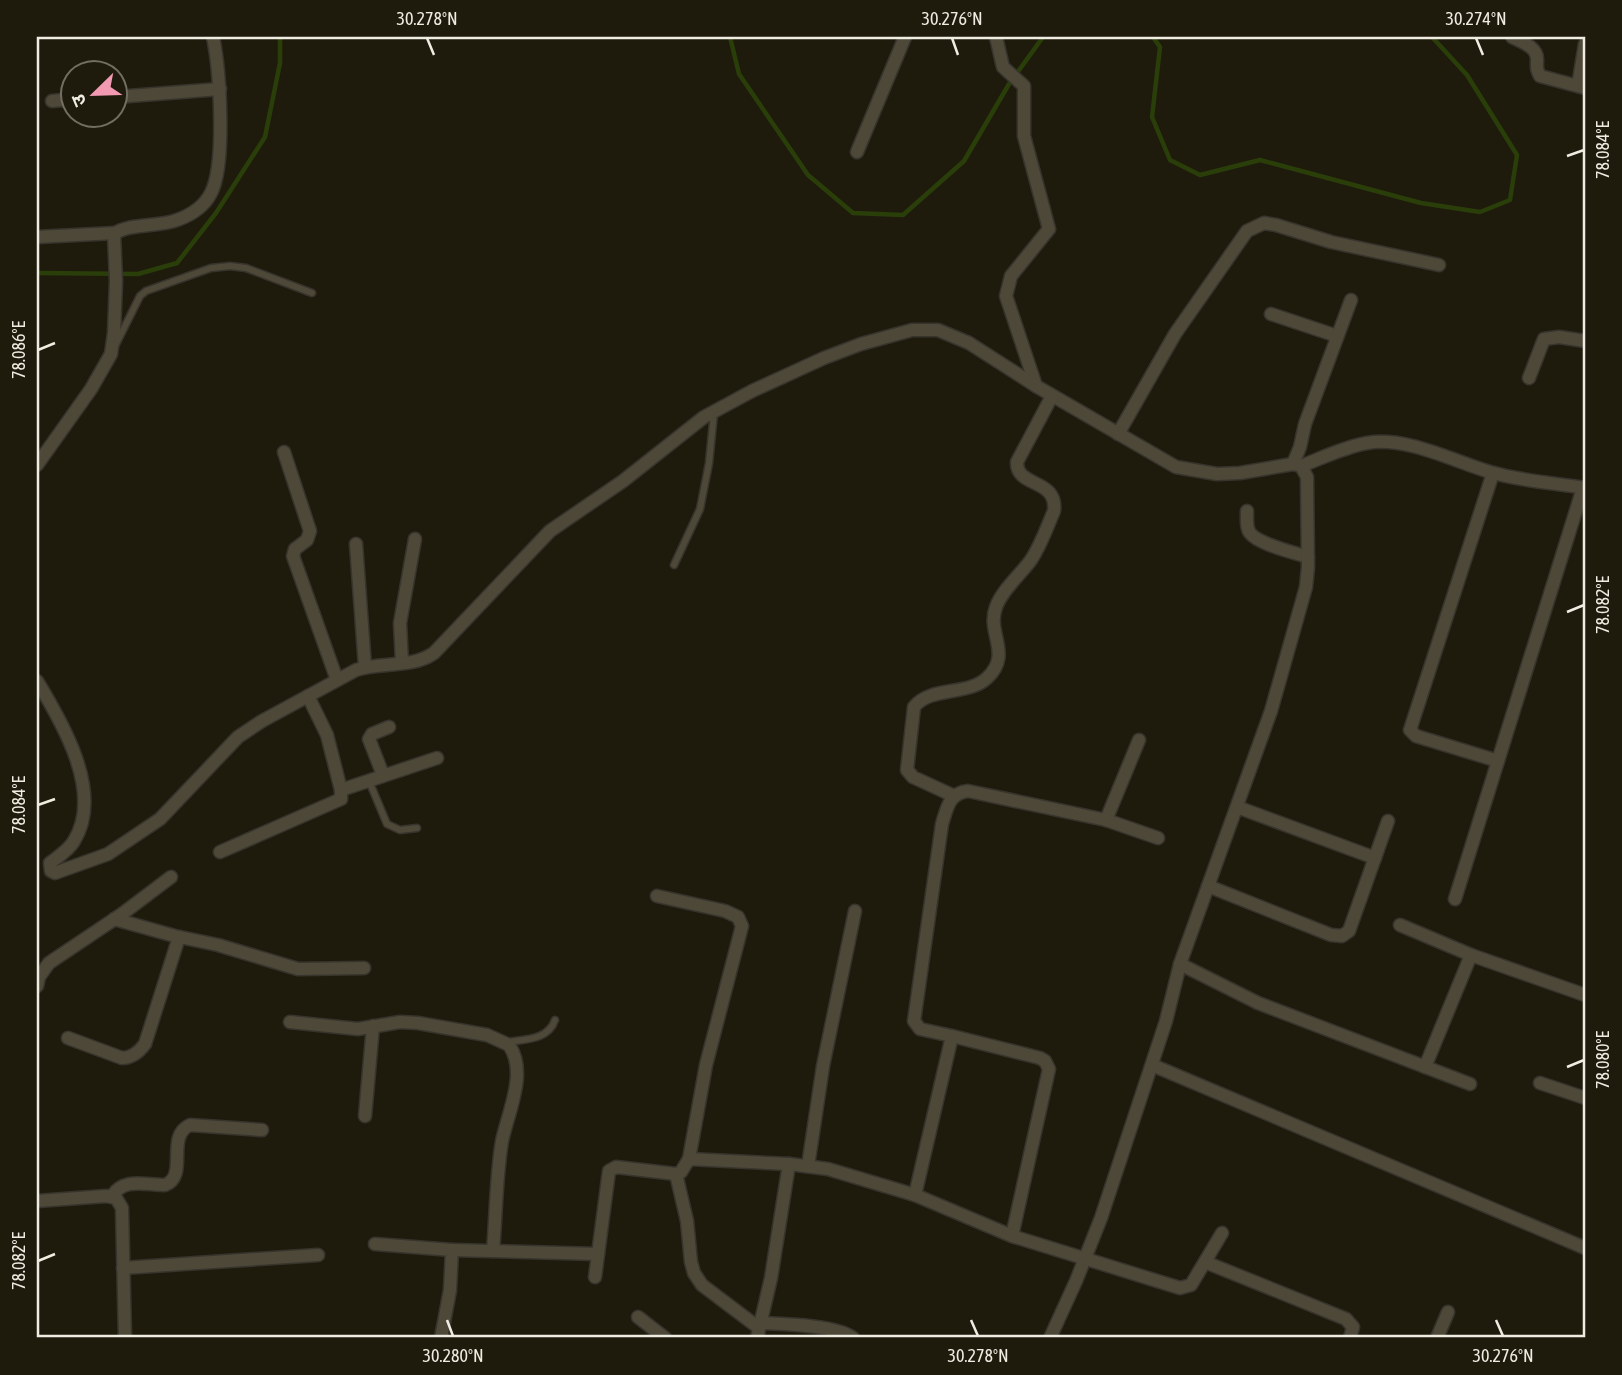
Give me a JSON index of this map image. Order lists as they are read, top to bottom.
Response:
{
  "north": "bottom left",
  "coordinates": [
    "30.278°N",
    "30.276°N",
    "30.274°N",
    "78.084°E",
    "78.086°E",
    "78.082°E",
    "78.080°E",
    "30.280°N"
  ]
}
